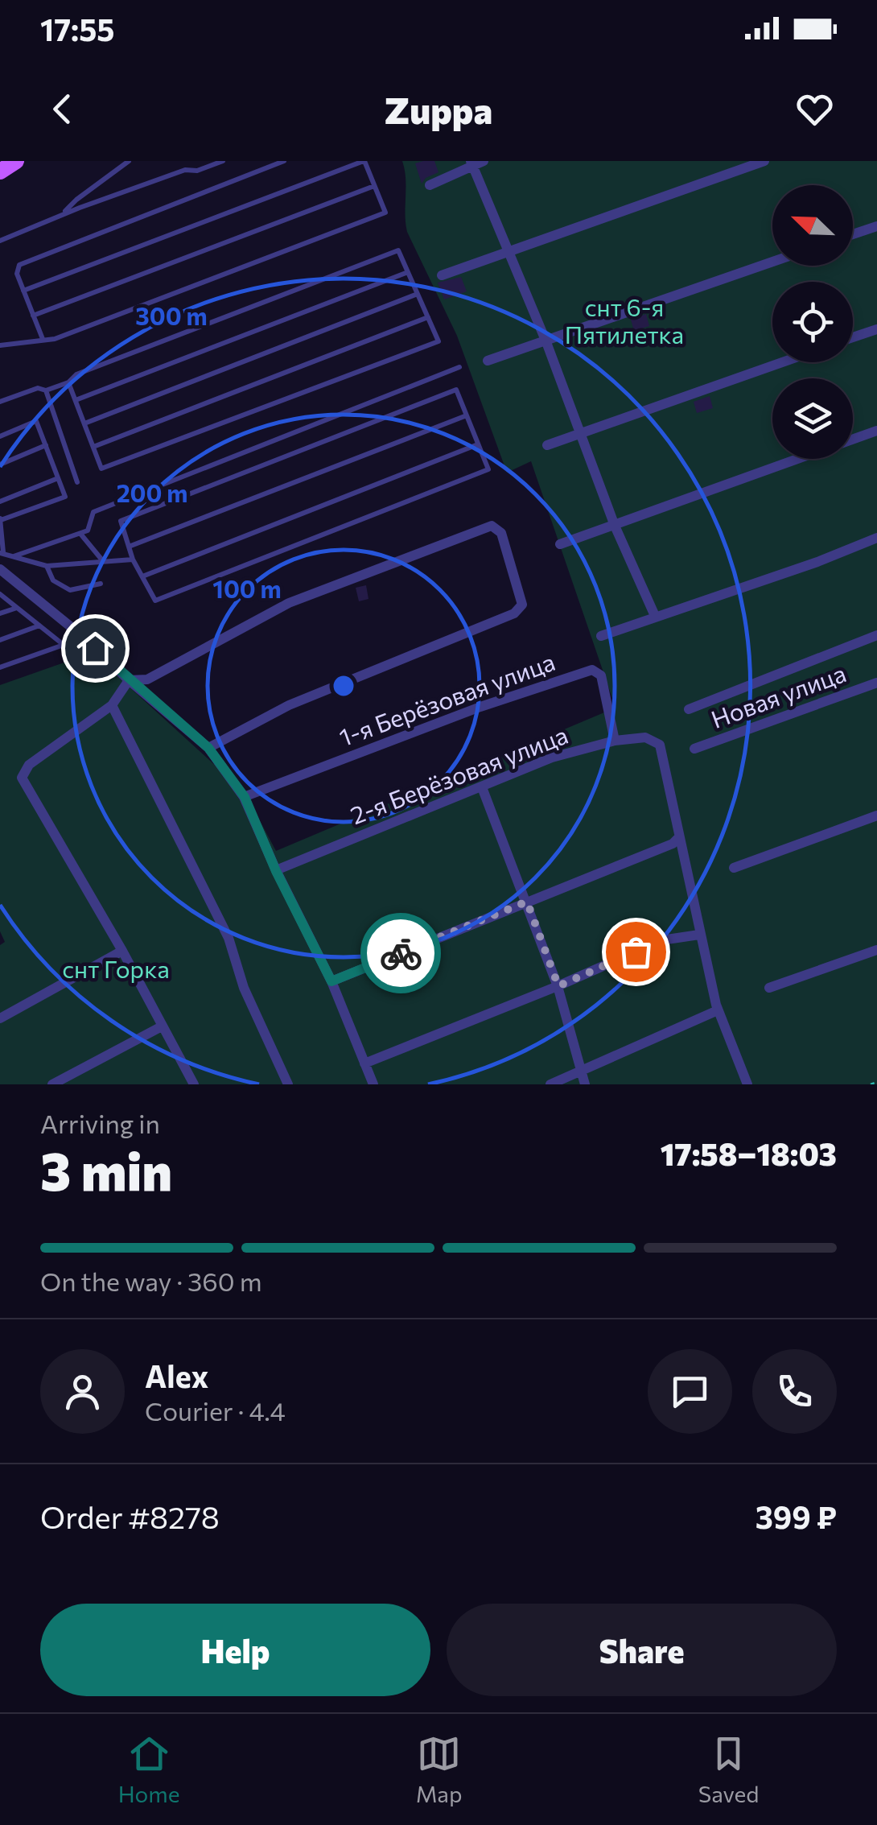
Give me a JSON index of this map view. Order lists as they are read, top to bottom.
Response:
{
  "streets": {
    "street": ["Новая улица", "1-я Берёзовая улица", "2-я Берёзовая улица"]
  },
  "crossings": [
    ["1-я Берёзовая улица", "2-я Берёзовая улица"]
  ],
  "parks": ["снт 6-я Пятилетка", "снт Горка"],
  "north": "top left",
  "page": {
    "status": "17:55",
    "header": "Zuppa",
    "heading": ["3 min", "Arriving in", "17:58–18:03"],
    "panel": [
      "Alex",
      "Courier · 4.4",
      "Order #8278",
      "399 ₽"
    ],
    "bar": "On the way · 360 m",
    "buttons": ["Help", "Share"],
    "tabs": ["Home", "Map", "Saved"]
  },
  "rings": ["300 m", "200 m", "100 m"]
}
